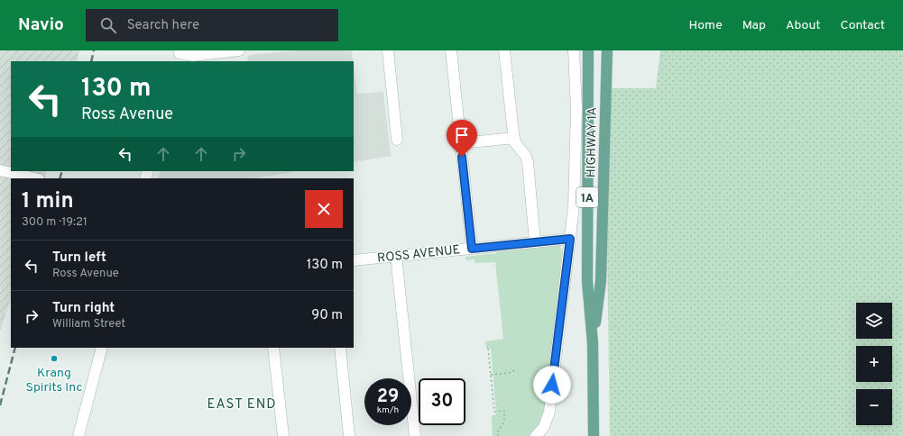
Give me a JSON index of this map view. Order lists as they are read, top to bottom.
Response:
{
  "streets": {
    "main road": ["HIGHWAY 1A", "1A"],
    "street": ["ROSS AVENUE"]
  },
  "districts": ["EAST END"],
  "places": ["Krang Spirits Inc"],
  "page": {
    "header": "Navio",
    "search": "Search here",
    "nav": [
      "Home",
      "Map",
      "About",
      "Contact"
    ],
    "turn": ["130 m", "Ross Avenue"],
    "heading": ["1 min", "300 m · 19:21"],
    "list": [
      {
        "name": "Turn left",
        "note": "Ross Avenue",
        "value": "130 m"
      },
      {
        "name": "Turn right",
        "note": "William Street",
        "value": "90 m"
      }
    ],
    "map_buttons": ["+", "−"],
    "speed": "29 km/h",
    "limit": "30"
  }
}
